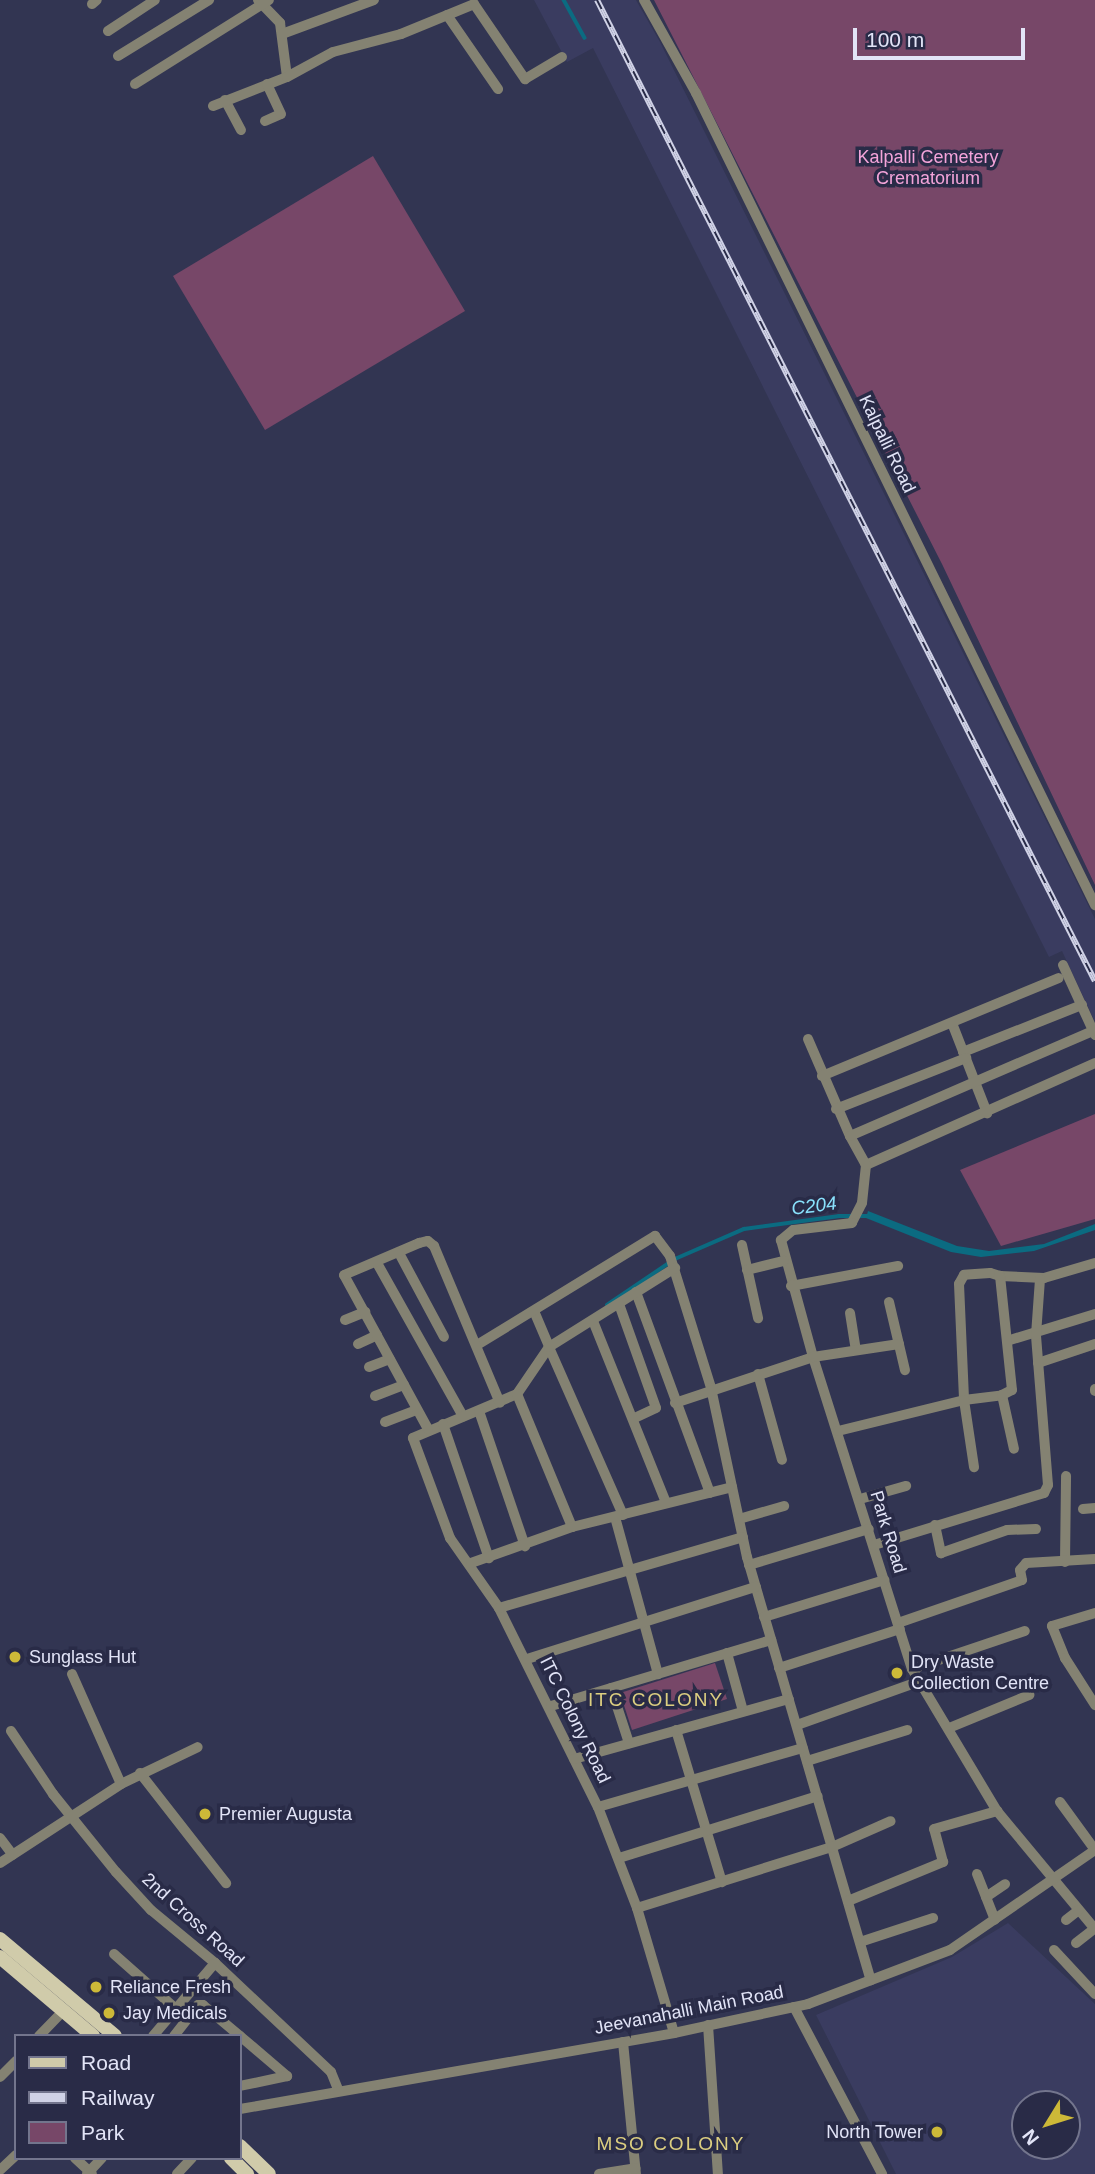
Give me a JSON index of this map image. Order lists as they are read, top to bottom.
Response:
{
  "streets": {
    "street": [
      "Kalpalli Road",
      "Park Road",
      "ITC Colony Road",
      "2nd Cross Road",
      "Jeevanahalli Main Road"
    ]
  },
  "crossings": [
    ["Park Road", "Jeevanahalli Main Road"],
    ["ITC Colony Road", "Jeevanahalli Main Road"],
    ["2nd Cross Road", "Jeevanahalli Main Road"]
  ],
  "districts": ["ITC COLONY", "MSO COLONY"],
  "water": ["C204"],
  "parks": ["Kalpalli Cemetery Crematorium"],
  "places": [
    "Sunglass Hut",
    "Dry Waste Collection Centre",
    "Premier Augusta",
    "Reliance Fresh",
    "Jay Medicals",
    "North Tower"
  ],
  "legend": ["Road", "Railway", "Park"],
  "scale_bar": "100 m",
  "north": "bottom left"
}
